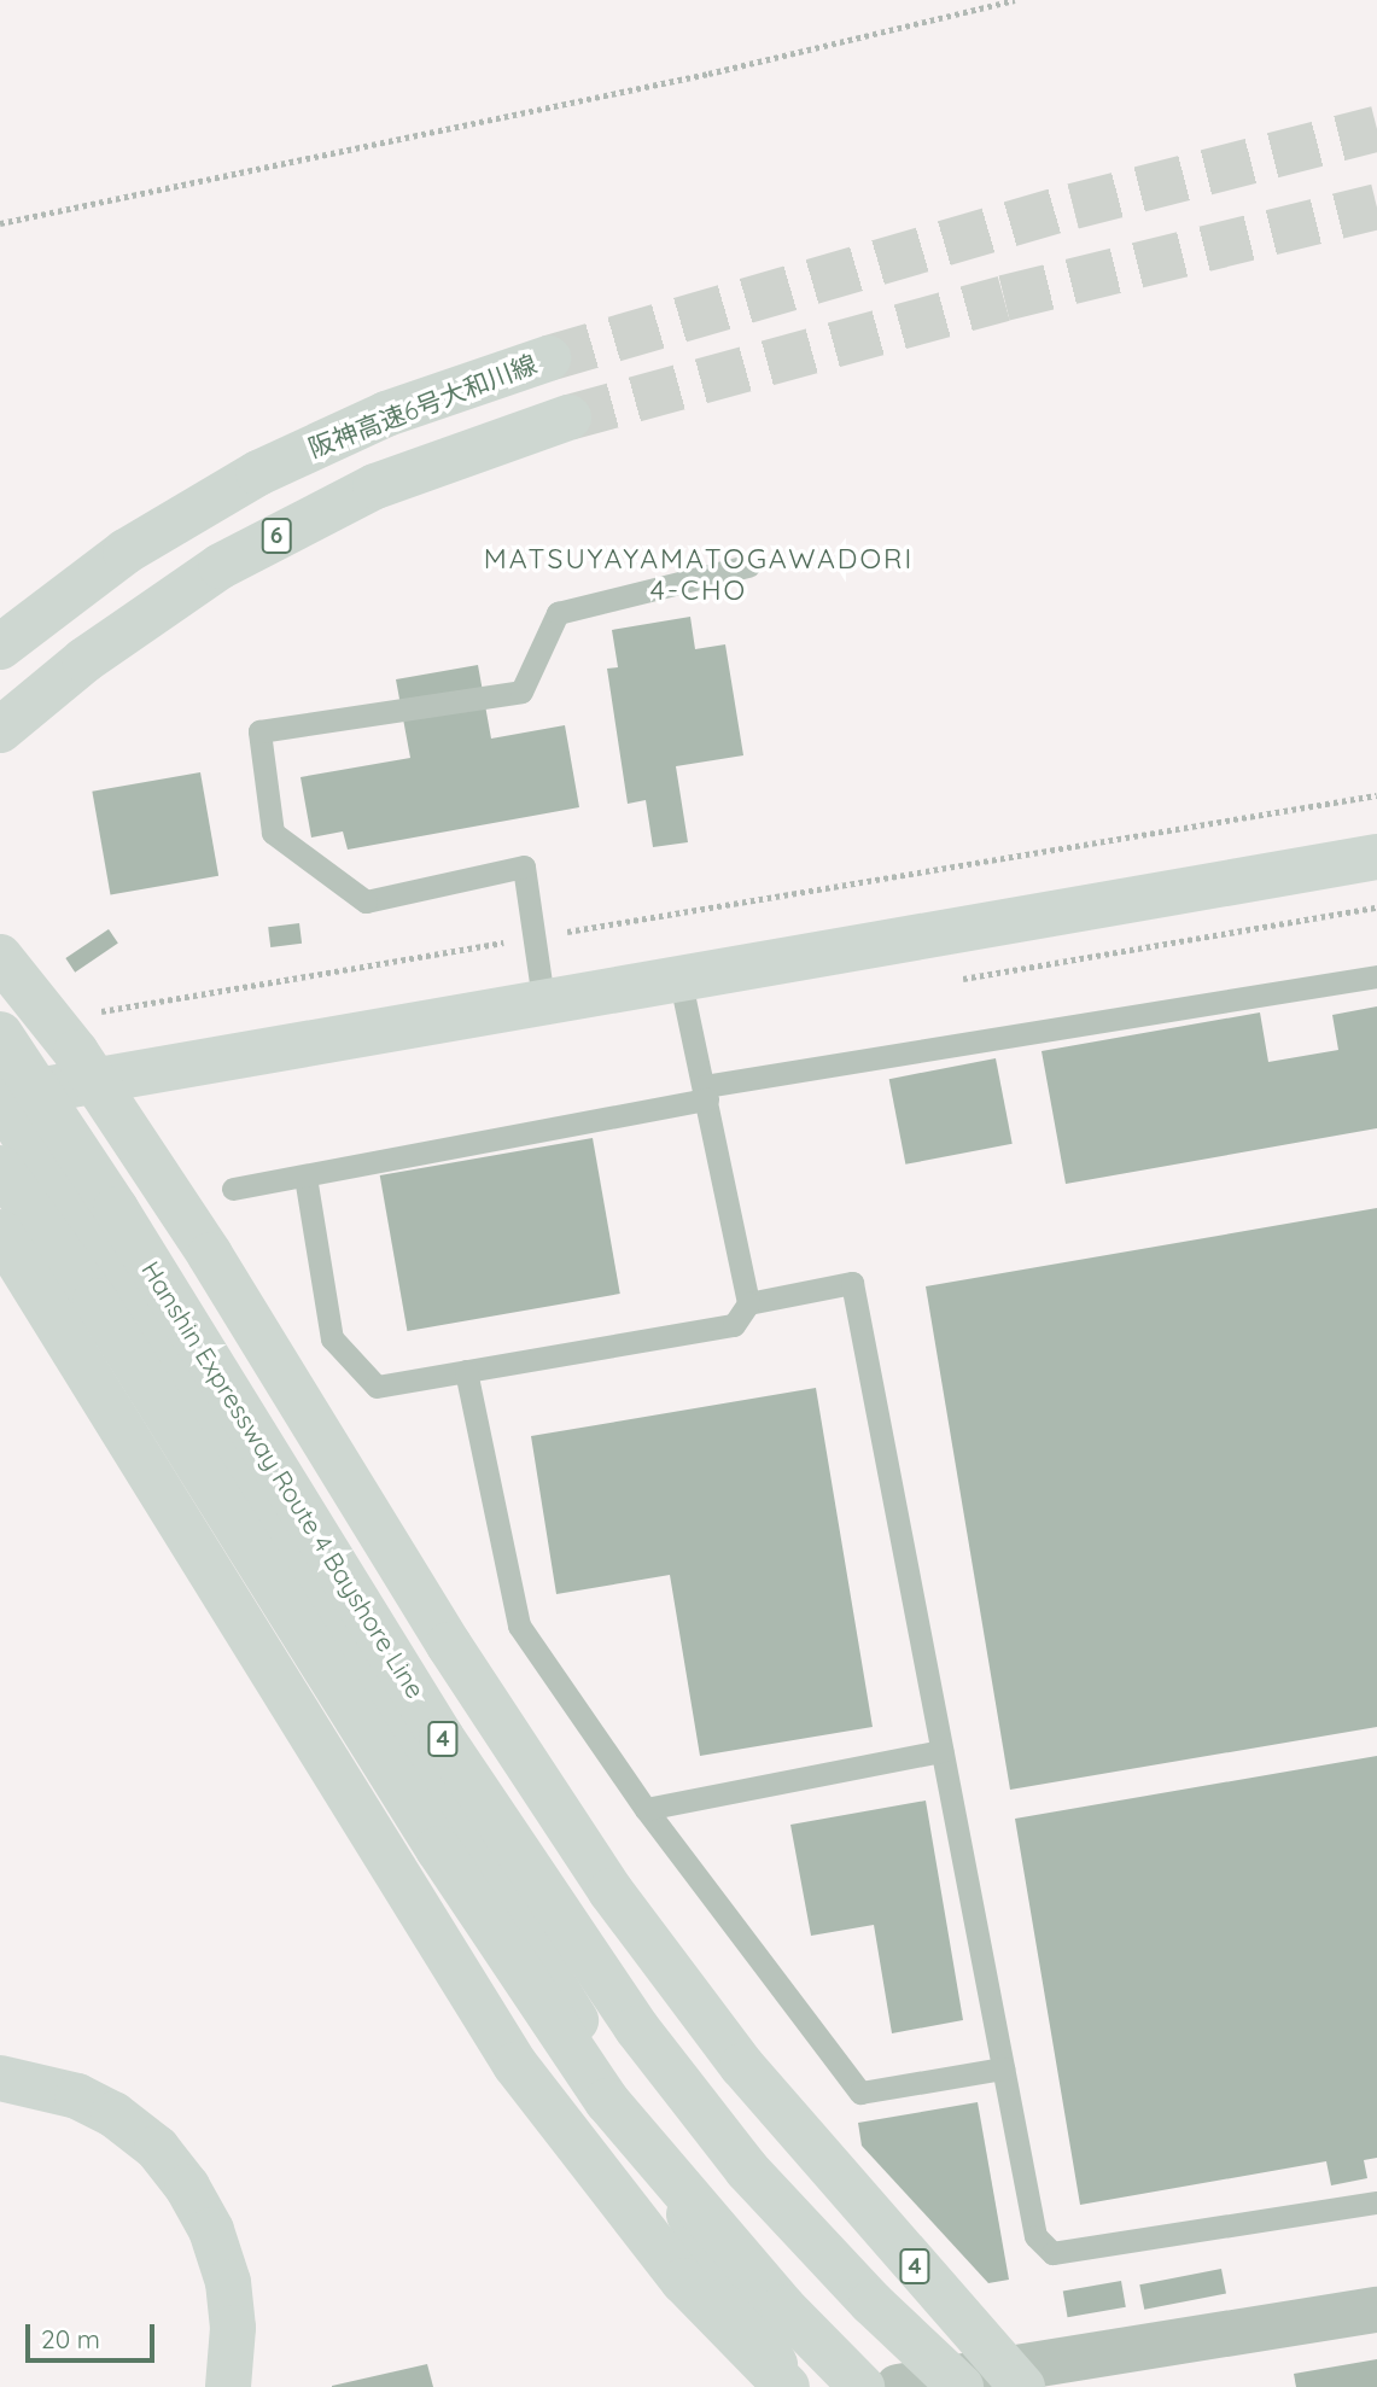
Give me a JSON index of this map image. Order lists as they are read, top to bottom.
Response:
{
  "streets": {
    "main road": [
      "阪神高速6号大和川線",
      "6",
      "Hanshin Expressway Route 4 Bayshore Line",
      "4"
    ]
  },
  "districts": ["MATSUYAYAMATOGAWADORI 4-CHO"],
  "scale_bar": "20 m"
}
